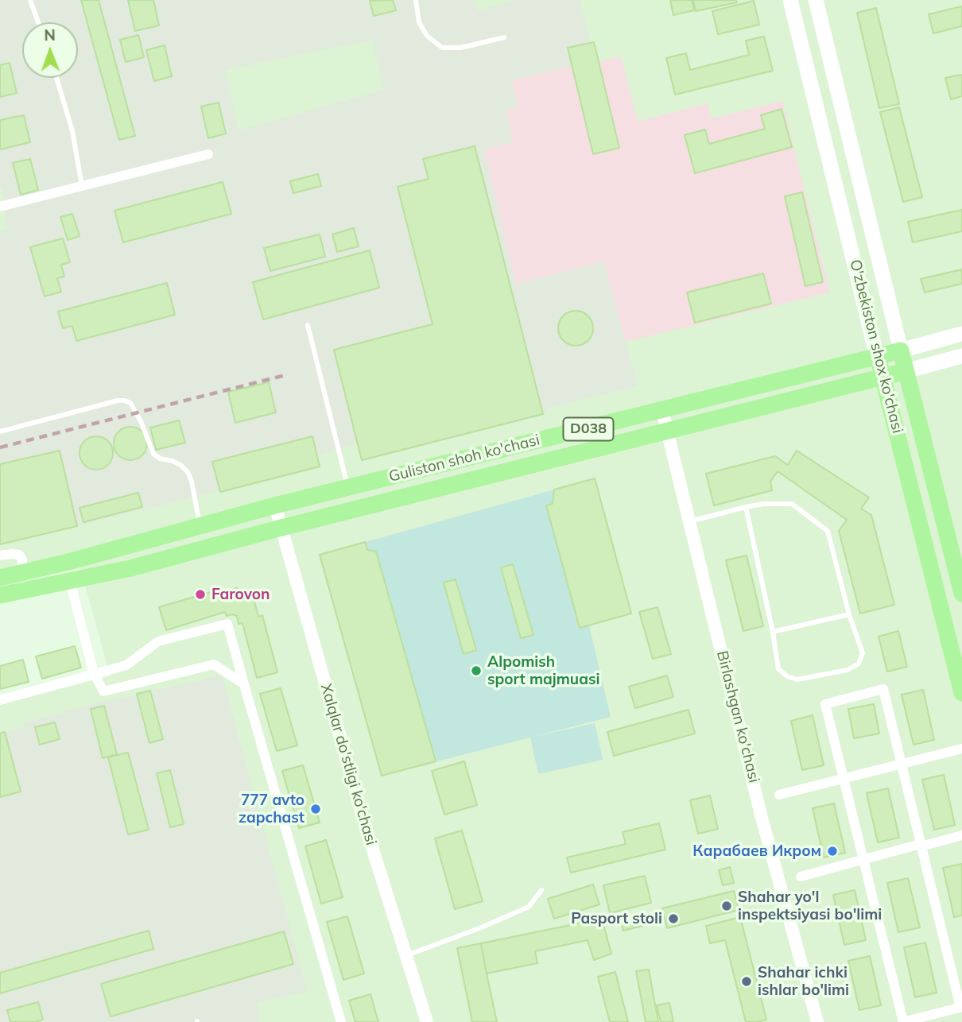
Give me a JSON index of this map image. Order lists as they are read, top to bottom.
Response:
{
  "streets": {
    "main road": ["O'zbekiston shox ko'chasi", "D038", "Guliston shoh ko'chasi"],
    "street": ["Birlashgan ko'chasi", "Xalqlar do'stligi ko'chasi"]
  },
  "crossings": [
    ["O'zbekiston shox ko'chasi", "Guliston shoh ko'chasi"],
    ["Guliston shoh ko'chasi", "Birlashgan ko'chasi"],
    ["Guliston shoh ko'chasi", "Xalqlar do'stligi ko'chasi"]
  ],
  "places": [
    "Farovon",
    "Alpomish sport majmuasi",
    "777 avto zapchast",
    "Карабаев Икром",
    "Shahar yo'l inspektsiyasi bo'limi",
    "Pasport stoli",
    "Shahar ichki ishlar bo'limi"
  ],
  "north": "top"
}
